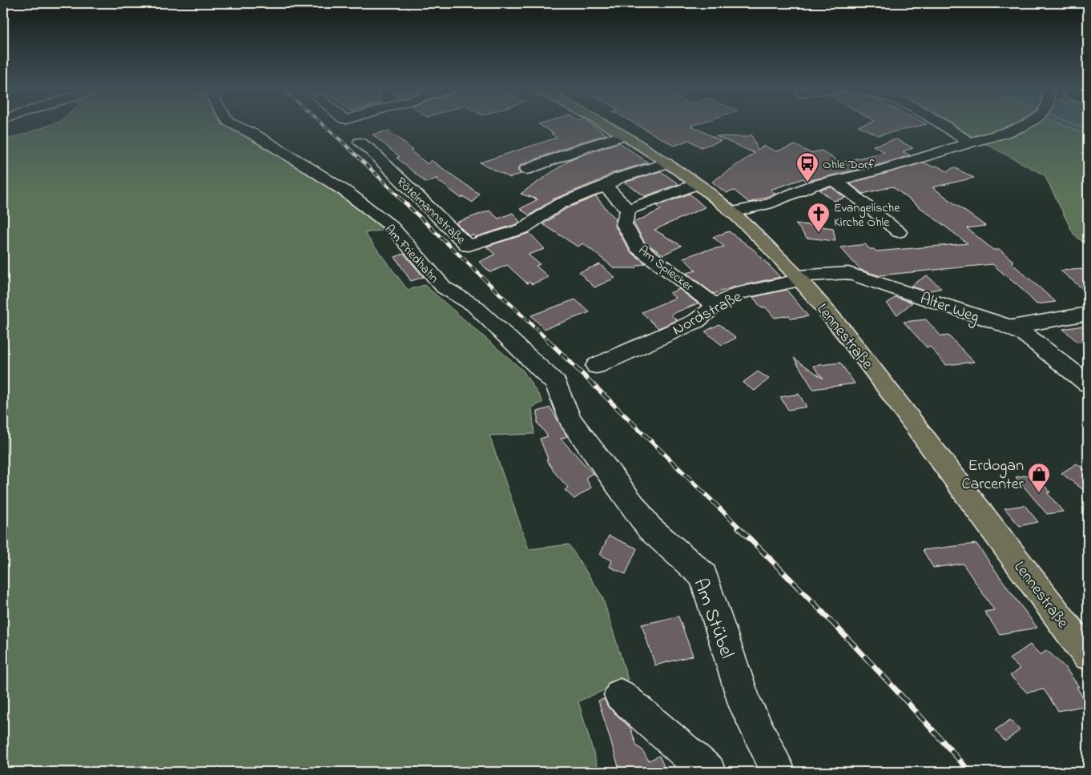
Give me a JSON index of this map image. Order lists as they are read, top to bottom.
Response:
{
  "streets": {
    "main road": ["Lennestraße"],
    "street": [
      "Rötelmannstraße",
      "Am Friedhahn",
      "Am Spiecker",
      "Alter Weg",
      "Nordstraße",
      "Am Stübel"
    ]
  },
  "crossings": [
    ["Rötelmannstraße", "Lennestraße"],
    ["Am Friedhahn", "Am Stübel"],
    ["Am Spiecker", "Nordstraße"],
    ["Alter Weg", "Nordstraße"],
    ["Alter Weg", "Lennestraße"],
    ["Nordstraße", "Lennestraße"]
  ],
  "places": {
    "bus stop": ["Ohle Dorf"],
    "church": ["Evangelische Kirche Ohle"],
    "shop": ["Erdogan Carcenter"]
  }
}
